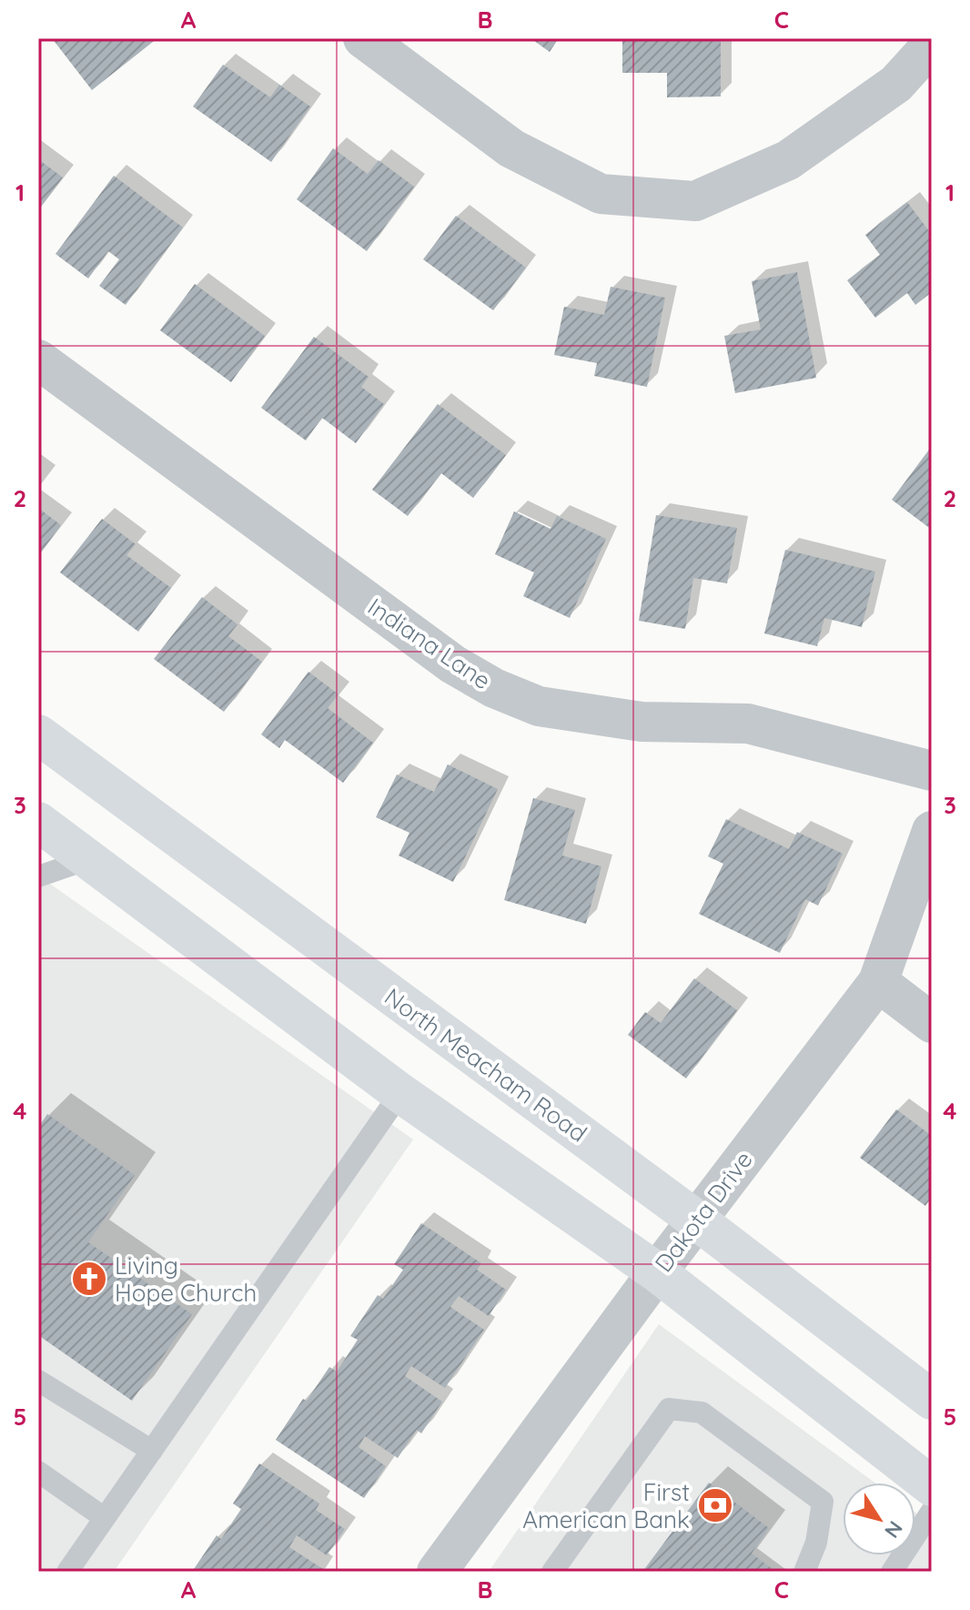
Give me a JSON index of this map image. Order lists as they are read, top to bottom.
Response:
{
  "streets": {
    "main road": ["North Meacham Road"],
    "street": ["Indiana Lane", "Dakota Drive"]
  },
  "crossings": [
    ["North Meacham Road", "Dakota Drive"]
  ],
  "places": {
    "church": ["Living Hope Church"],
    "bank": ["First American Bank"]
  },
  "north": "bottom right",
  "grid": {
    "columns": ["A", "B", "C"],
    "rows": [
      "1",
      "2",
      "3",
      "4",
      "5"
    ]
  }
}
